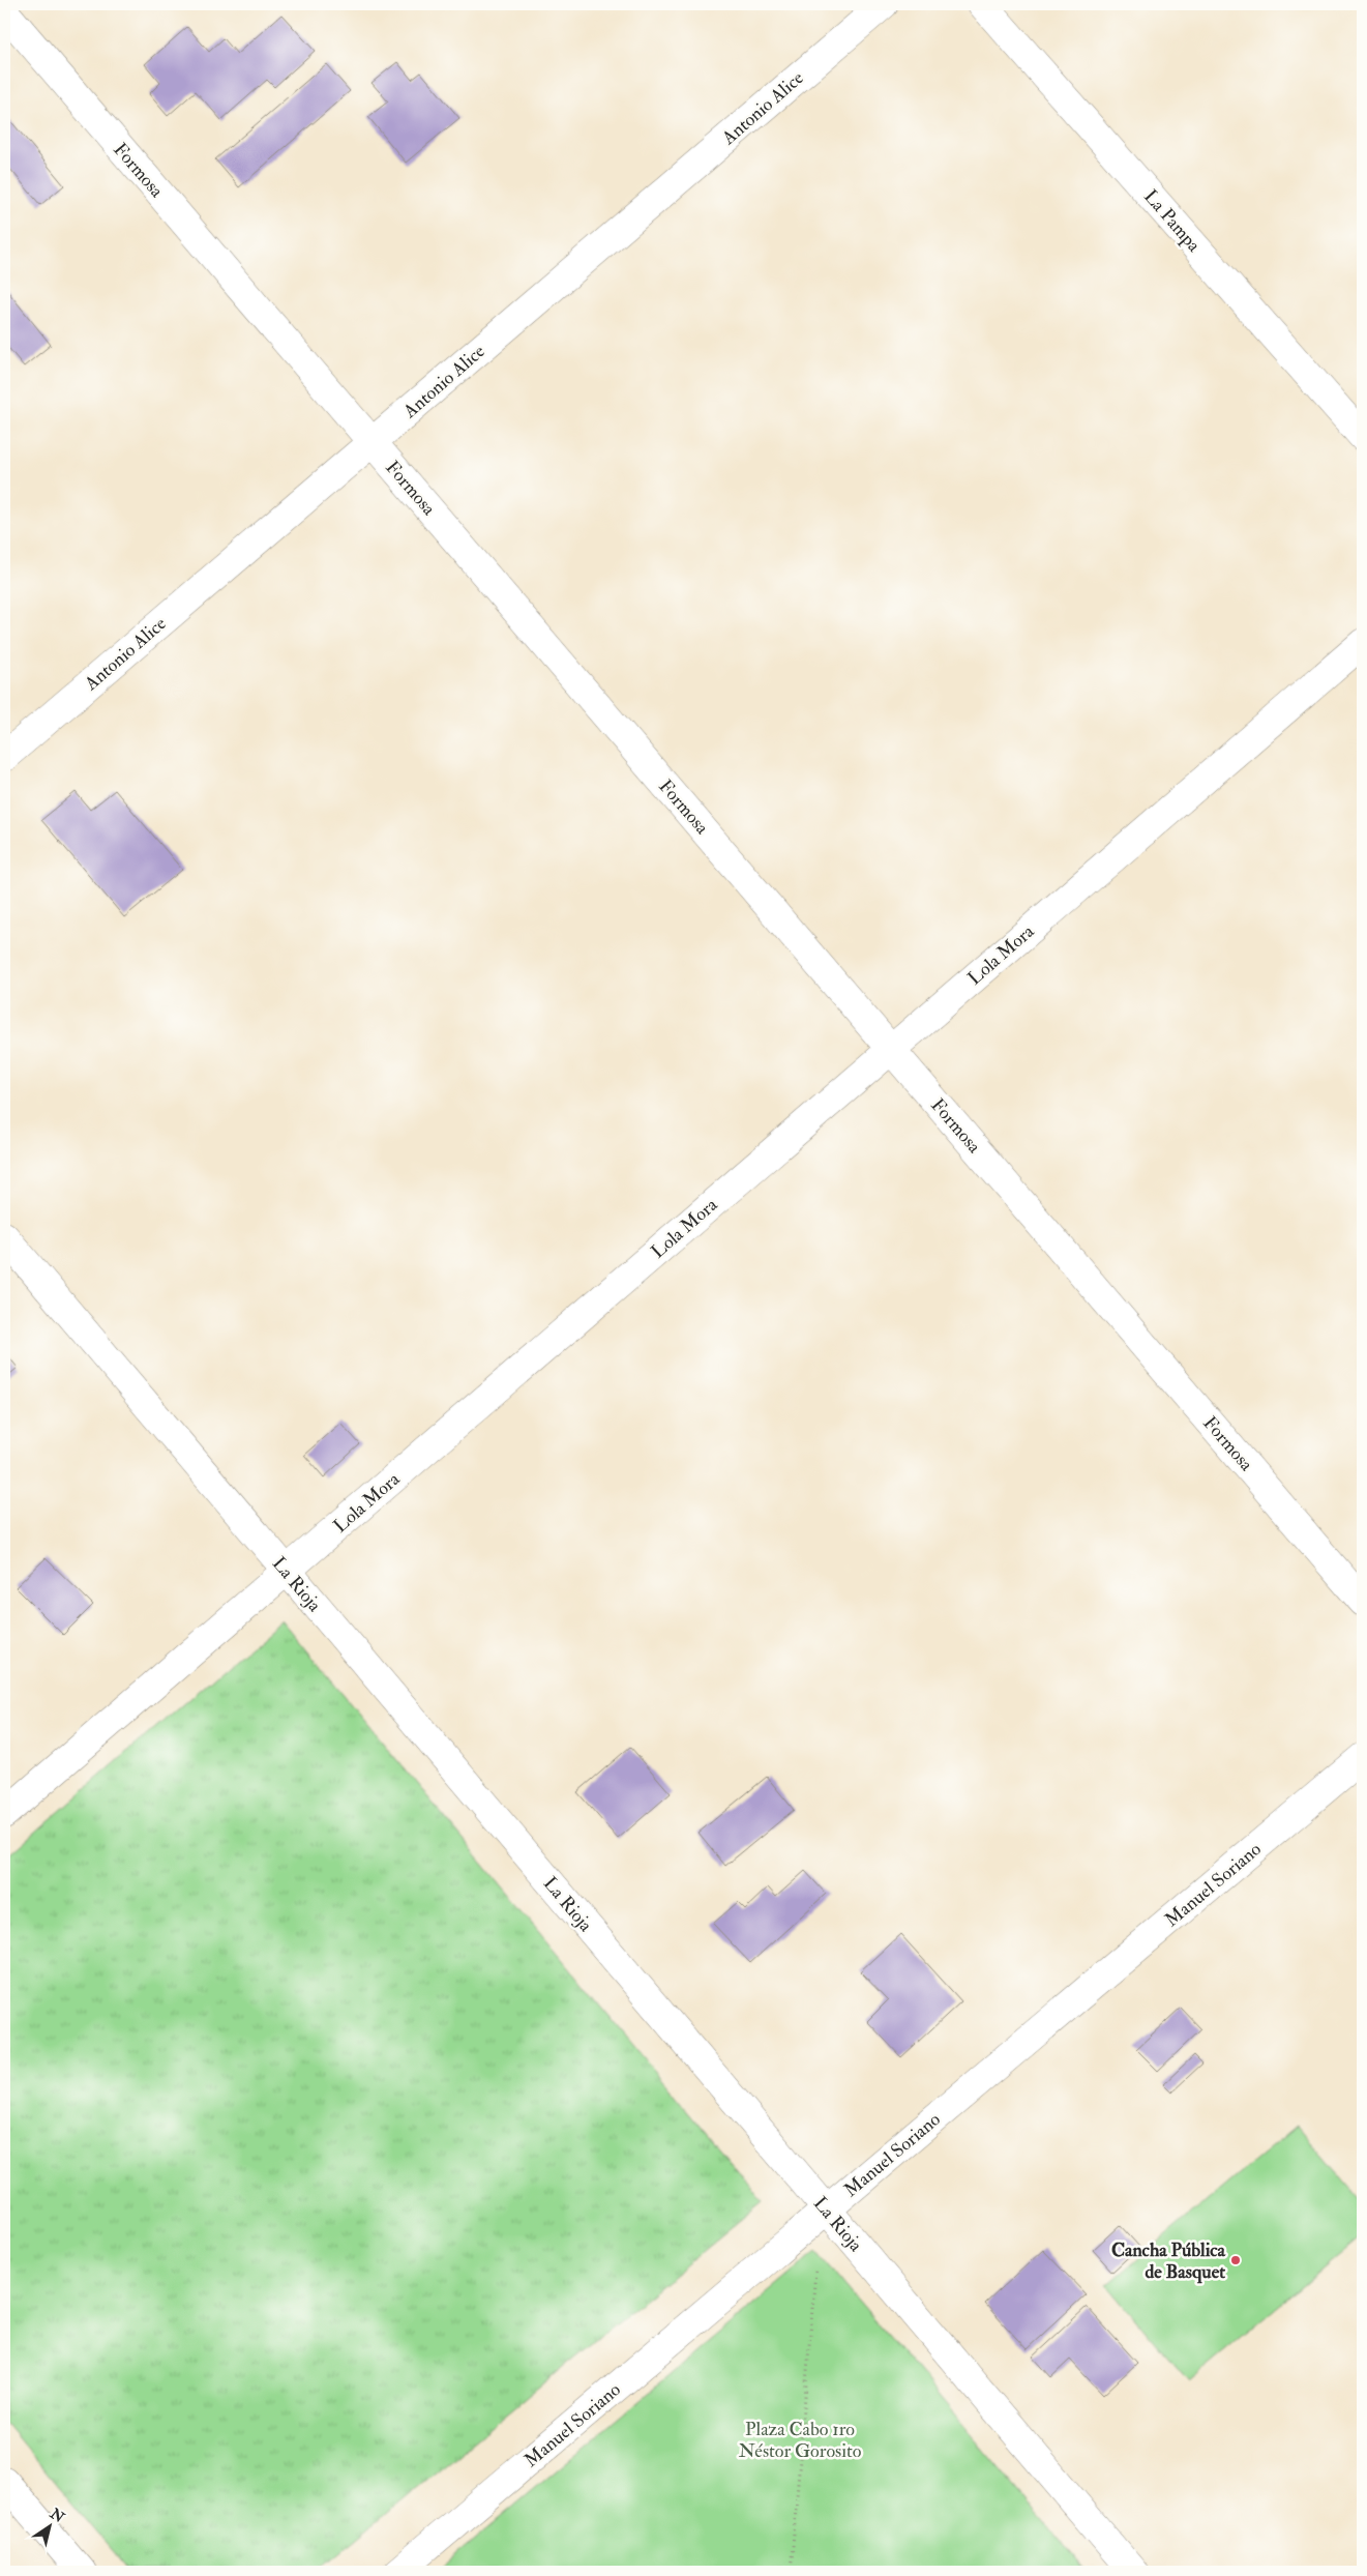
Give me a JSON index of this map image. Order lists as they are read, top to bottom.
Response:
{
  "streets": {
    "street": [
      "Antonio Alice",
      "Formosa",
      "La Pampa",
      "Lola Mora",
      "La Rioja",
      "Manuel Soriano"
    ]
  },
  "crossings": [
    ["Antonio Alice", "Formosa"],
    ["Formosa", "Lola Mora"],
    ["Lola Mora", "La Rioja"],
    ["La Rioja", "Manuel Soriano"]
  ],
  "parks": ["Plaza Cabo 1ro Néstor Gorosito"],
  "places": ["Cancha Pública de Basquet"],
  "north": "top right"
}
